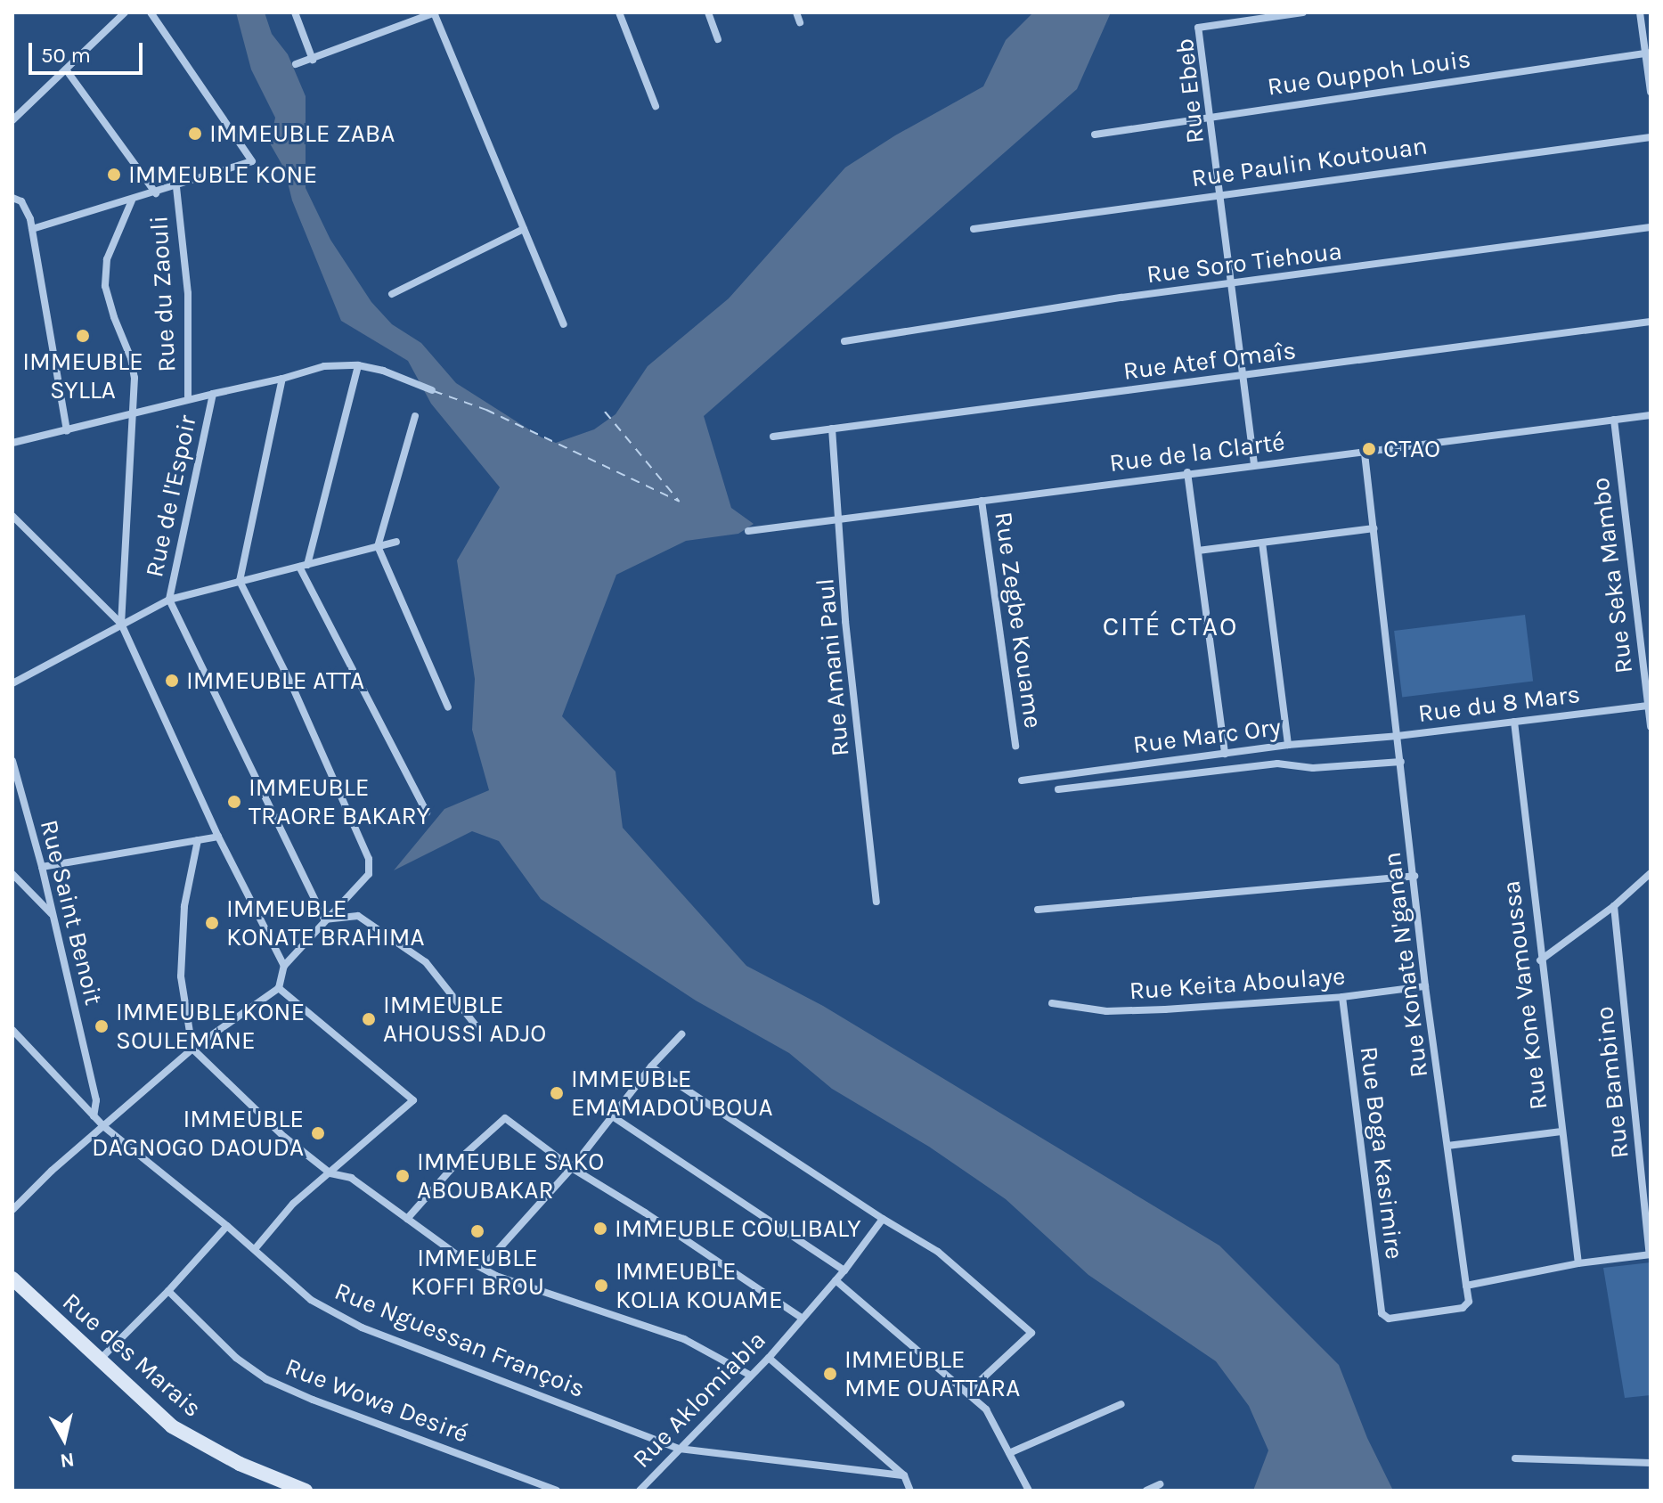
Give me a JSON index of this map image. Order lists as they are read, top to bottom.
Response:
{
  "streets": {
    "street": [
      "Rue Ouppoh Louis",
      "Rue Ebeb",
      "Rue Paulin Koutouan",
      "Rue Soro Tiehoua",
      "Rue du Zaouli",
      "Rue Atef Omaîs",
      "Rue de la Clarté",
      "Rue de l'Espoir",
      "Rue Seka Mambo",
      "Rue Zegbe Kouame",
      "Rue Amani Paul",
      "Rue du 8 Mars",
      "Rue Marc Ory",
      "Rue Saint Benoit",
      "Rue Konate N'ganan",
      "Rue Keita Aboulaye",
      "Rue Kone Vamoussa",
      "Rue Bambino",
      "Rue Boga Kasimire",
      "Rue Nguessan François",
      "Rue des Marais",
      "Rue Aklomiabla",
      "Rue Wowa Desiré"
    ]
  },
  "crossings": [
    ["Rue Ouppoh Louis", "Rue Ebeb"],
    ["Rue Ebeb", "Rue Paulin Koutouan"],
    ["Rue Ebeb", "Rue Soro Tiehoua"],
    ["Rue Ebeb", "Rue Atef Omaîs"],
    ["Rue Ebeb", "Rue de la Clarté"],
    ["Rue du Zaouli", "Rue de l'Espoir"],
    ["Rue Atef Omaîs", "Rue Amani Paul"],
    ["Rue de la Clarté", "Rue Seka Mambo"],
    ["Rue de la Clarté", "Rue Zegbe Kouame"],
    ["Rue de la Clarté", "Rue Amani Paul"],
    ["Rue de la Clarté", "Rue Konate N'ganan"],
    ["Rue Seka Mambo", "Rue du 8 Mars"],
    ["Rue du 8 Mars", "Rue Marc Ory"],
    ["Rue du 8 Mars", "Rue Konate N'ganan"],
    ["Rue du 8 Mars", "Rue Kone Vamoussa"],
    ["Rue Marc Ory", "Rue Konate N'ganan"],
    ["Rue Saint Benoit", "Rue Nguessan François"],
    ["Rue Konate N'ganan", "Rue Keita Aboulaye"],
    ["Rue Konate N'ganan", "Rue Boga Kasimire"],
    ["Rue Keita Aboulaye", "Rue Boga Kasimire"],
    ["Rue Nguessan François", "Rue Aklomiabla"]
  ],
  "districts": ["CITÉ CTAO"],
  "places": [
    "IMMEUBLE ZABA",
    "IMMEUBLE KONE",
    "IMMEUBLE SYLLA",
    "CTAO",
    "IMMEUBLE ATTA",
    "IMMEUBLE TRAORE BAKARY",
    "IMMEUBLE KONATE BRAHIMA",
    "IMMEUBLE AHOUSSI ADJO",
    "IMMEUBLE KONE SOULEMANE",
    "IMMEUBLE EMAMADOU BOUA",
    "IMMEUBLE DAGNOGO DAOUDA",
    "IMMEUBLE SAKO ABOUBAKAR",
    "IMMEUBLE COULIBALY",
    "IMMEUBLE KOFFI BROU",
    "IMMEUBLE KOLIA KOUAME",
    "IMMEUBLE MME OUATTARA"
  ],
  "scale_bar": "50 m",
  "north": "bottom"
}
